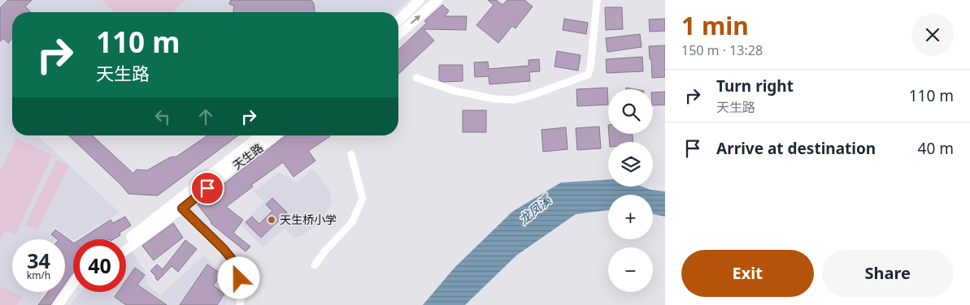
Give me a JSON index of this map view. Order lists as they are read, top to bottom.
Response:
{
  "streets": {
    "highway": ["天生路"]
  },
  "water": ["龙凤溪"],
  "places": ["天生桥小学"],
  "page": {
    "heading": ["1 min", "150 m · 13:28"],
    "turn": ["110 m", "天生路"],
    "list": [
      {
        "name": "Turn right",
        "note": "天生路",
        "value": "110 m"
      },
      {
        "name": "Arrive at destination",
        "value": "40 m"
      }
    ],
    "map_buttons": ["+", "−"],
    "speed": "34 km/h",
    "limit": "40",
    "buttons": ["Exit", "Share"]
  }
}
